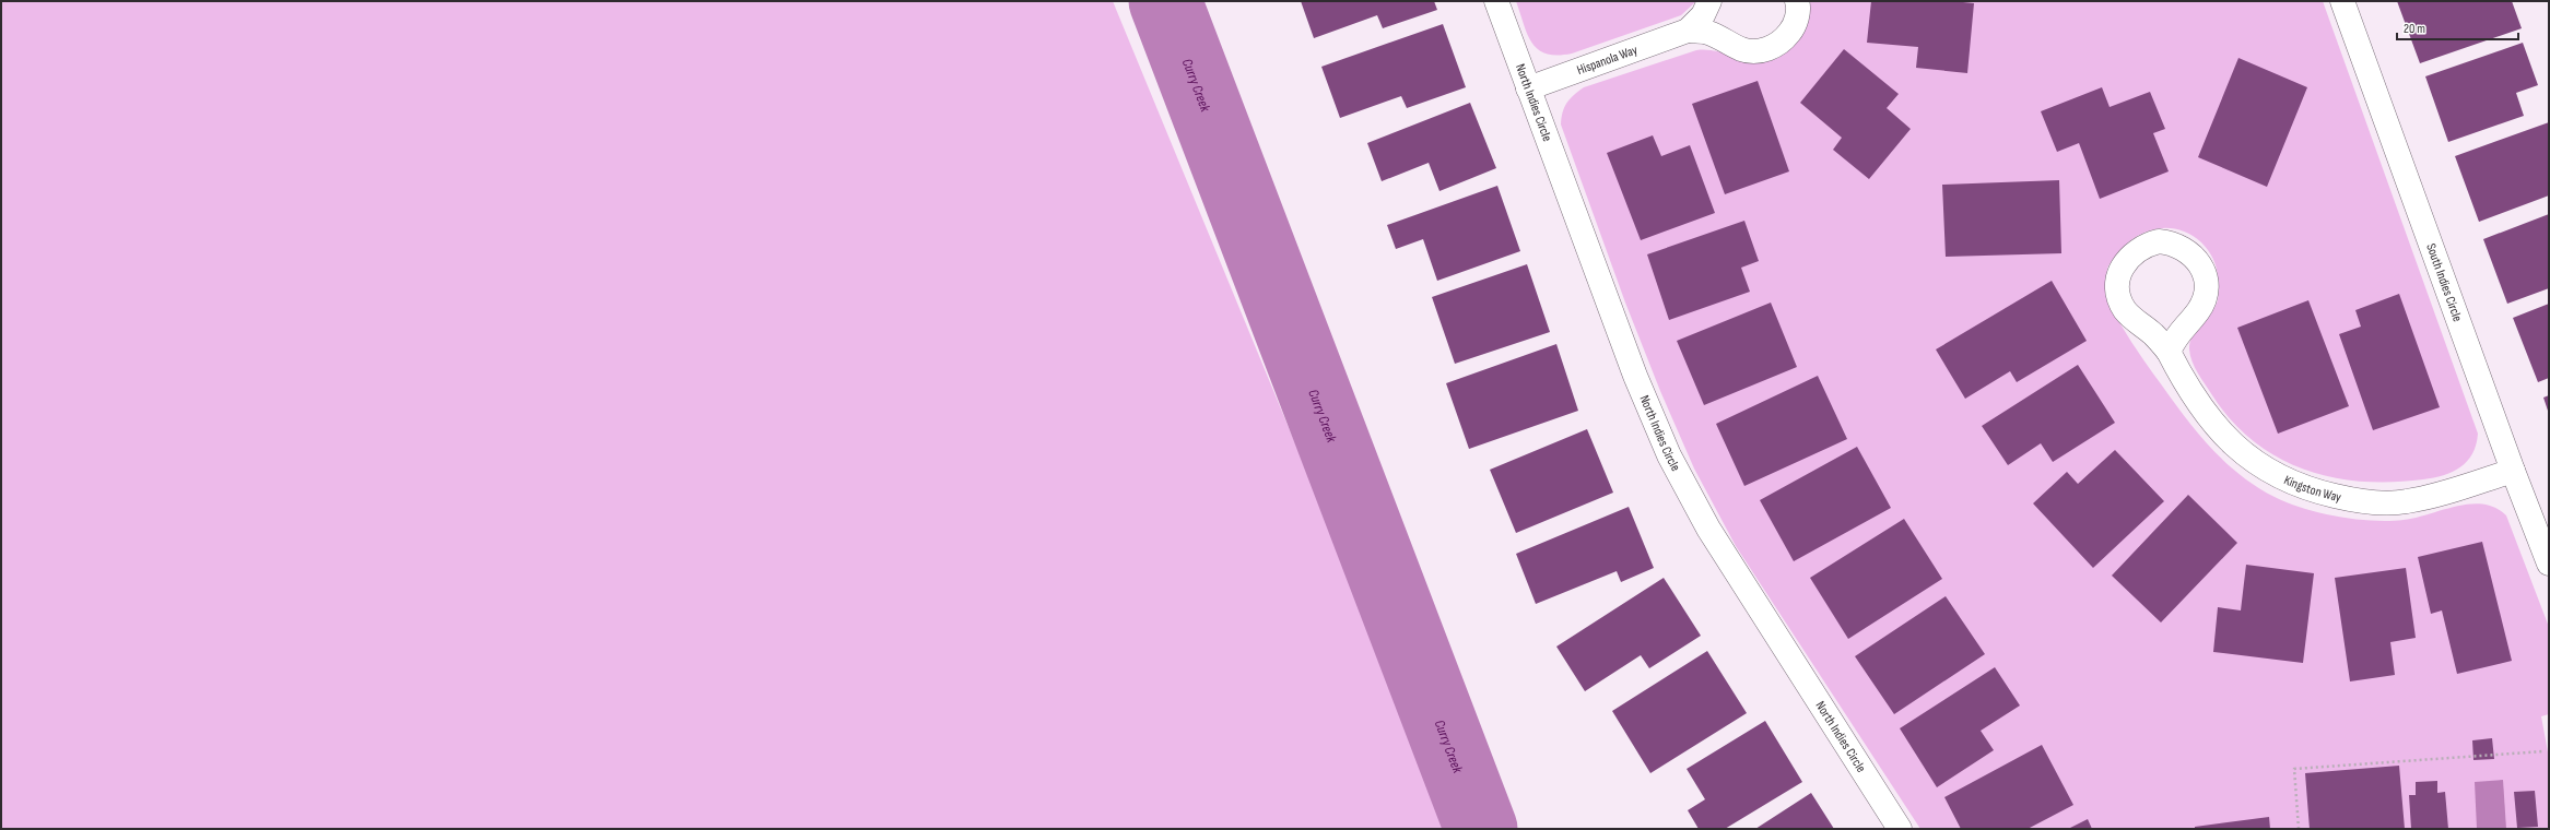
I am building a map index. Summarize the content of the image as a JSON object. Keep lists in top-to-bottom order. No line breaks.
{"streets":{"street":["Hispanola Way","North Indies Circle","South Indies Circle","Kingston Way"]},"crossings":[["Hispanola Way","North Indies Circle"],["South Indies Circle","Kingston Way"]],"water":["Curry Creek"],"scale_bar":"20 m"}
